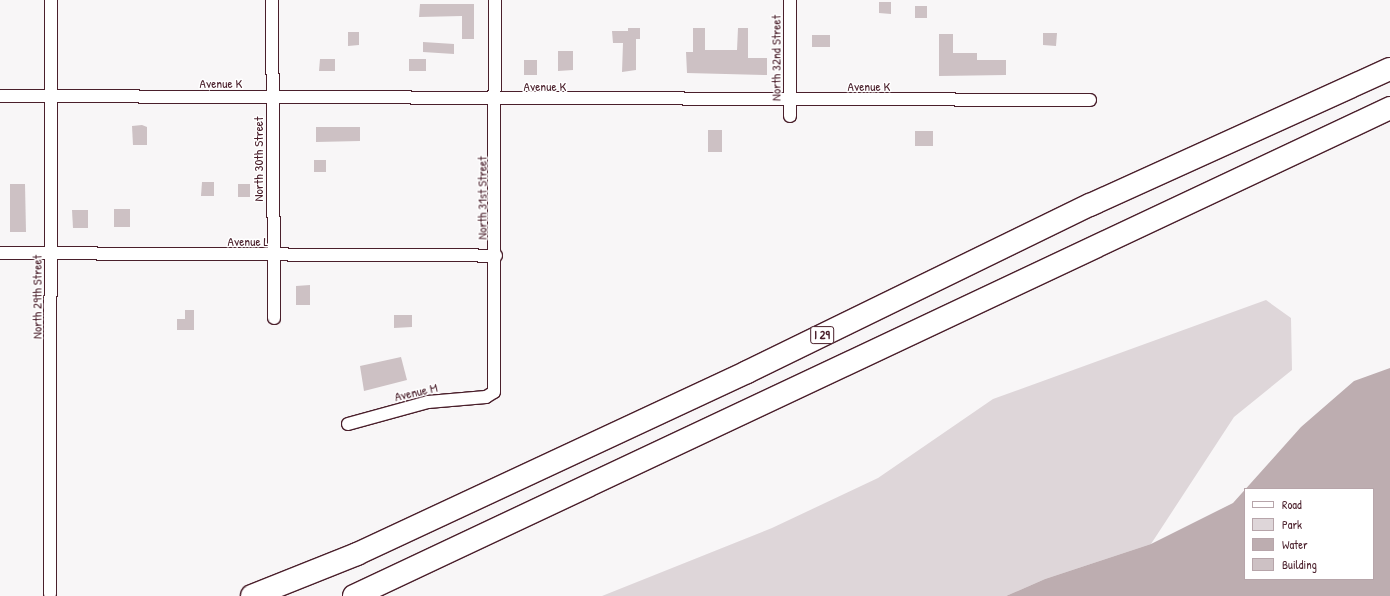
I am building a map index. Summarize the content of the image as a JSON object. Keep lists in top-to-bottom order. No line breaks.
{"streets":{"highway":["I 29"],"street":["North 32nd Street","Avenue K","North 30th Street","North 31st Street","Avenue L","North 29th Street","Avenue M"]},"crossings":[["North 32nd Street","Avenue K"],["Avenue K","North 30th Street"],["Avenue K","North 31st Street"],["Avenue K","North 29th Street"],["North 30th Street","Avenue L"],["North 31st Street","Avenue L"],["North 31st Street","Avenue M"],["Avenue L","North 29th Street"]],"legend":["Road","Park","Water","Building"]}
